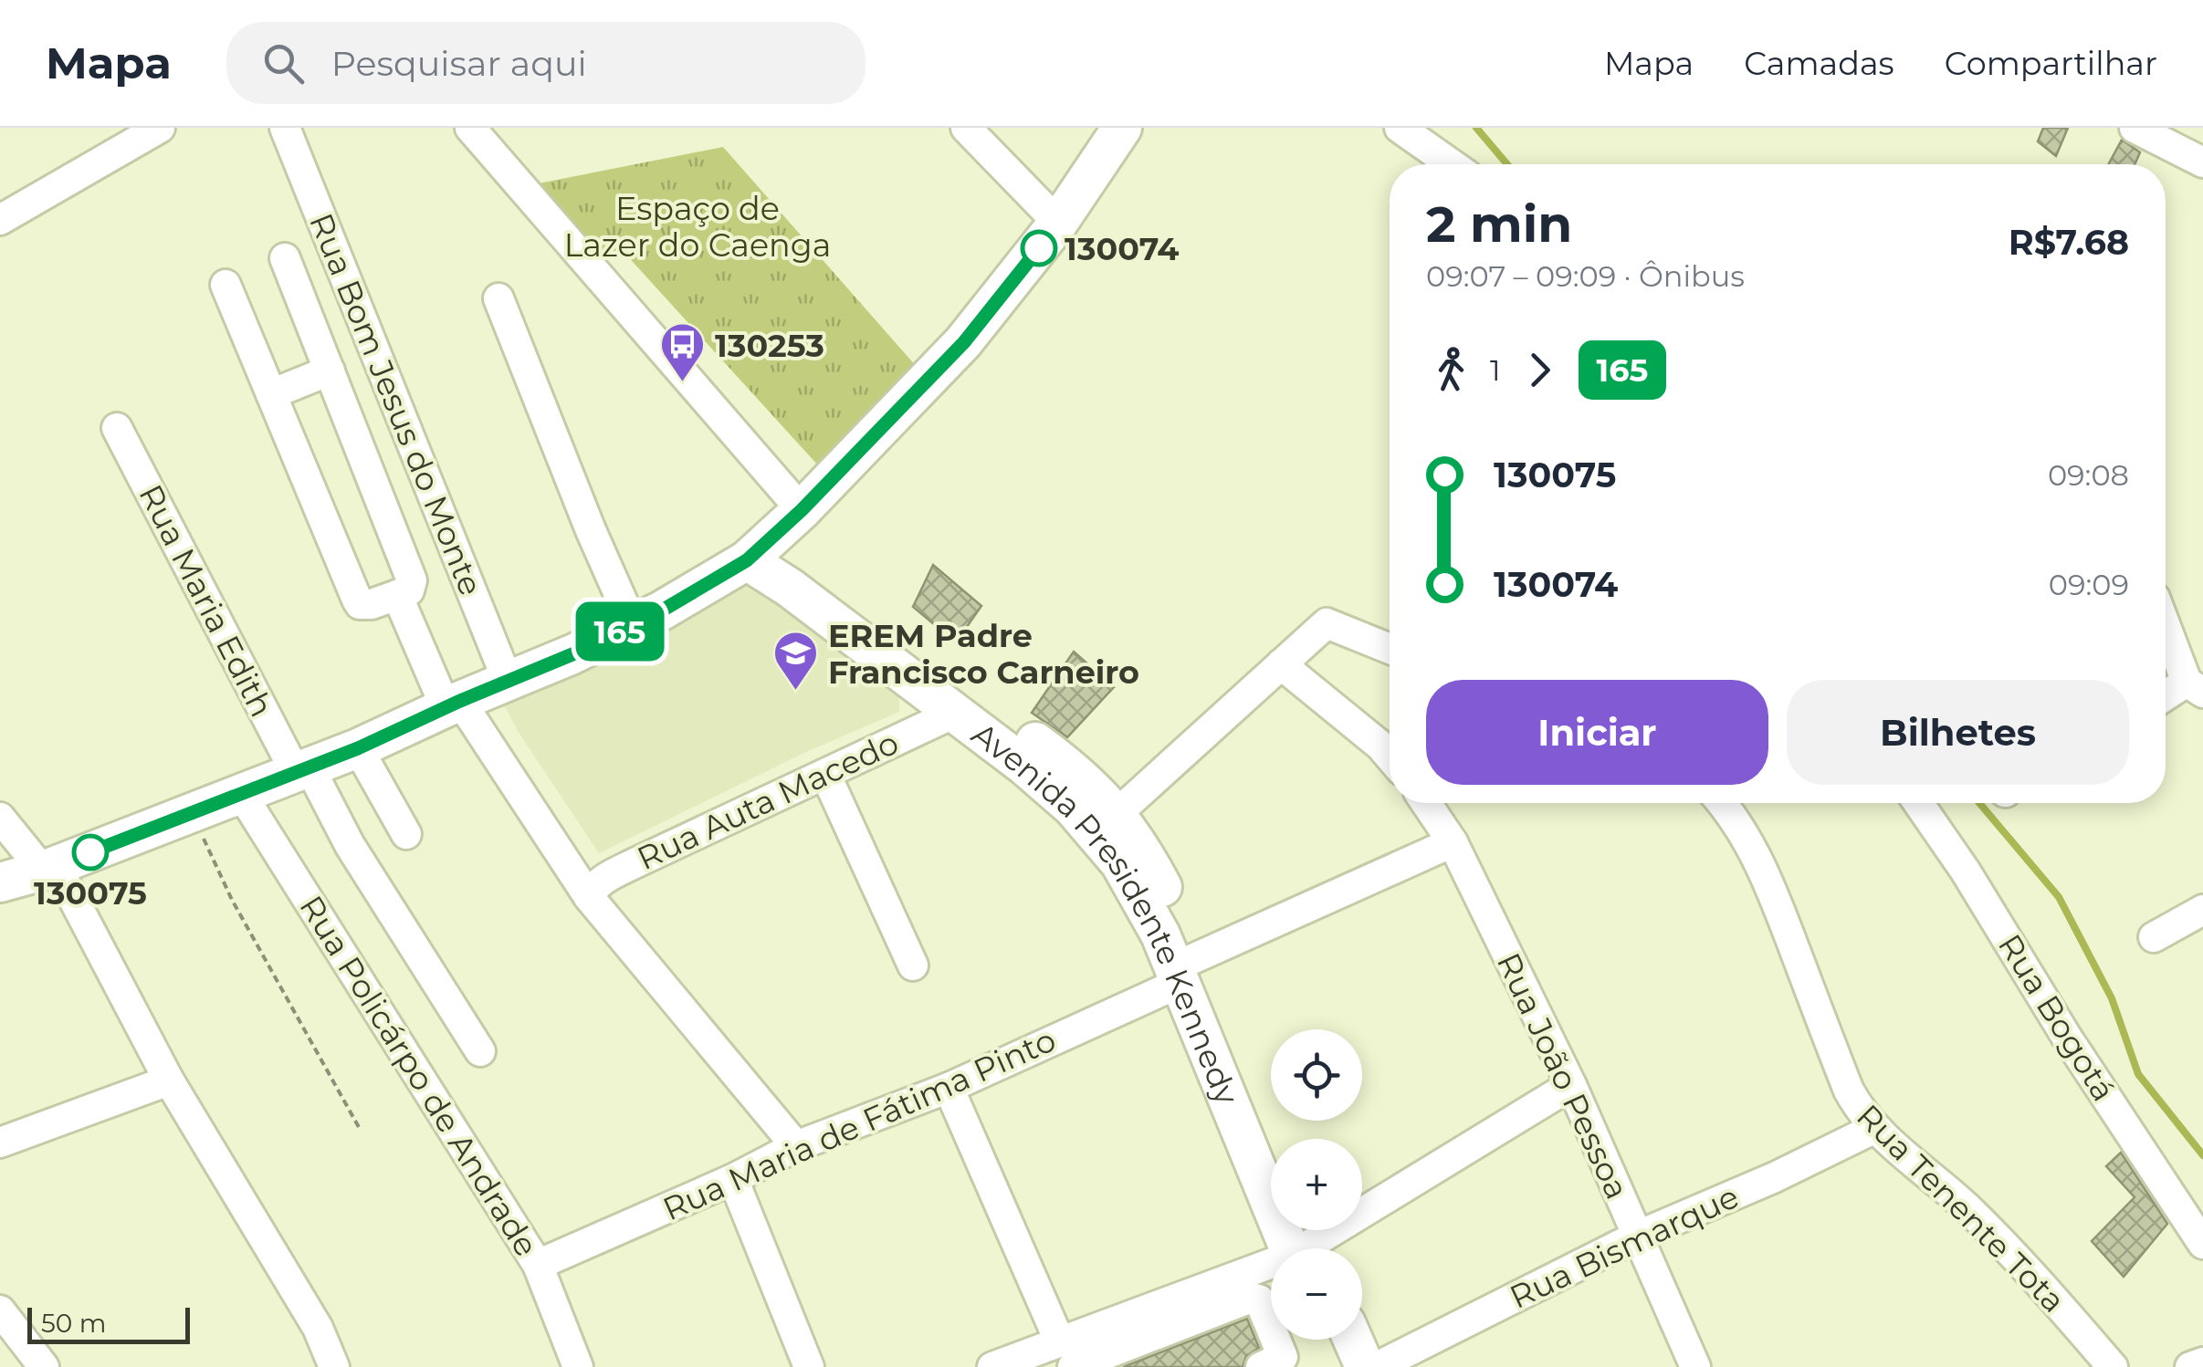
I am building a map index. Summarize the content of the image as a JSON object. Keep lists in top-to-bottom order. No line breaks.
{"streets":{"main road":["Avenida Presidente Kennedy"],"street":["Rua Bom Jesus do Monte","Rua Maria Edith","Rua Auta Macedo","Rua Bogotá","Rua Policárpo de Andrade","Rua João Pessoa","Rua Maria de Fátima Pinto","Rua Tenente Tota","Rua Bismarque"]},"crossings":[["Rua Auta Macedo","Avenida Presidente Kennedy"],["Avenida Presidente Kennedy","Rua Maria de Fátima Pinto"],["Rua Policárpo de Andrade","Rua Maria de Fátima Pinto"],["Rua João Pessoa","Rua Maria de Fátima Pinto"],["Rua João Pessoa","Rua Bismarque"],["Rua Tenente Tota","Rua Bismarque"]],"parks":["Espaço de Lazer do Caenga"],"places":{"other":["130074","130075"],"bus stop":["130253"],"school or university":["EREM Padre Francisco Carneiro"]},"lines":["bus line 165"],"scale_bar":"50 m","page":{"header":"Mapa","search":"Pesquisar aqui","nav":["Mapa","Camadas","Compartilhar"],"on_map":"165","heading":["2 min","09:07 – 09:09 · Ônibus","R$7.68"],"legs":["1","165"],"list":[{"name":"130075","value":"09:08"},{"name":"130074","value":"09:09"}],"buttons":["Iniciar","Bilhetes"],"map_buttons":["+","−"],"scale":"50 m"}}
